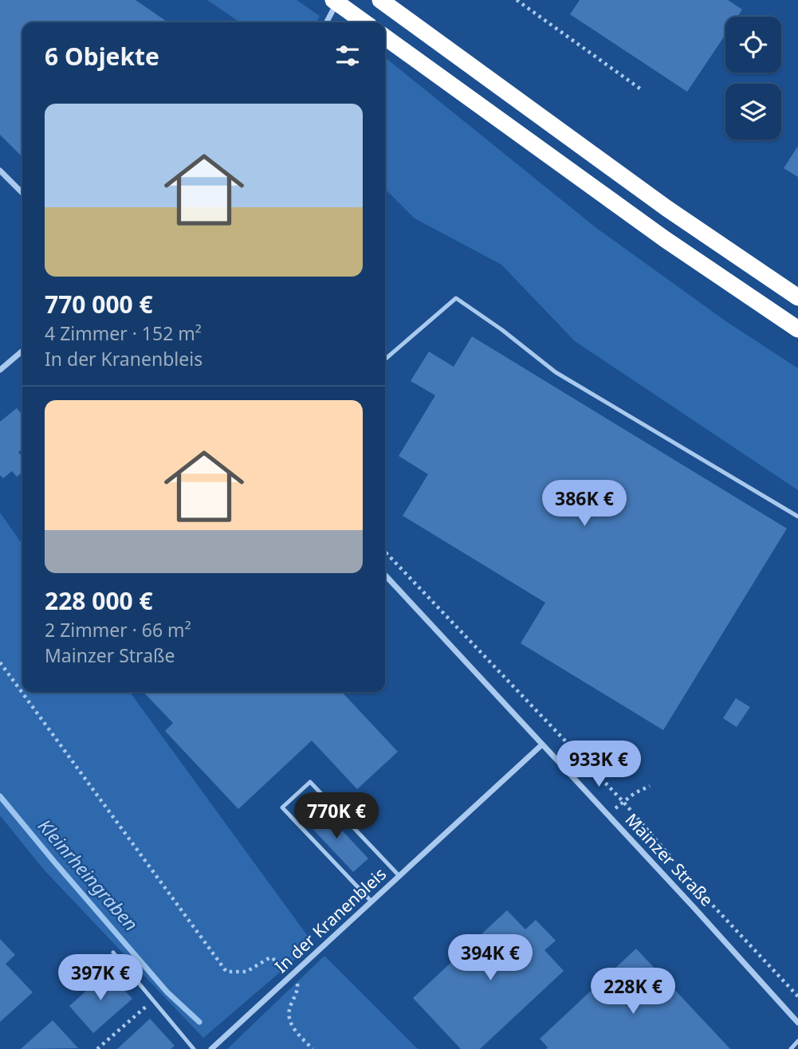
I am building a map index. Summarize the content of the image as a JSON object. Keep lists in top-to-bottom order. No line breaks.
{"streets":{"street":["Mainzer Straße","In der Kranenbleis"]},"crossings":[["Mainzer Straße","In der Kranenbleis"]],"water":["Kleinrheingraben"],"page":{"heading":"6 Objekte","list":[{"name":"770 000 €","note":"4 Zimmer · 152 m² · In der Kranenbleis"},{"name":"228 000 €","note":"2 Zimmer · 66 m² · Mainzer Straße"}],"price":["386K €","933K €","770K €","394K €","397K €","228K €"]}}
